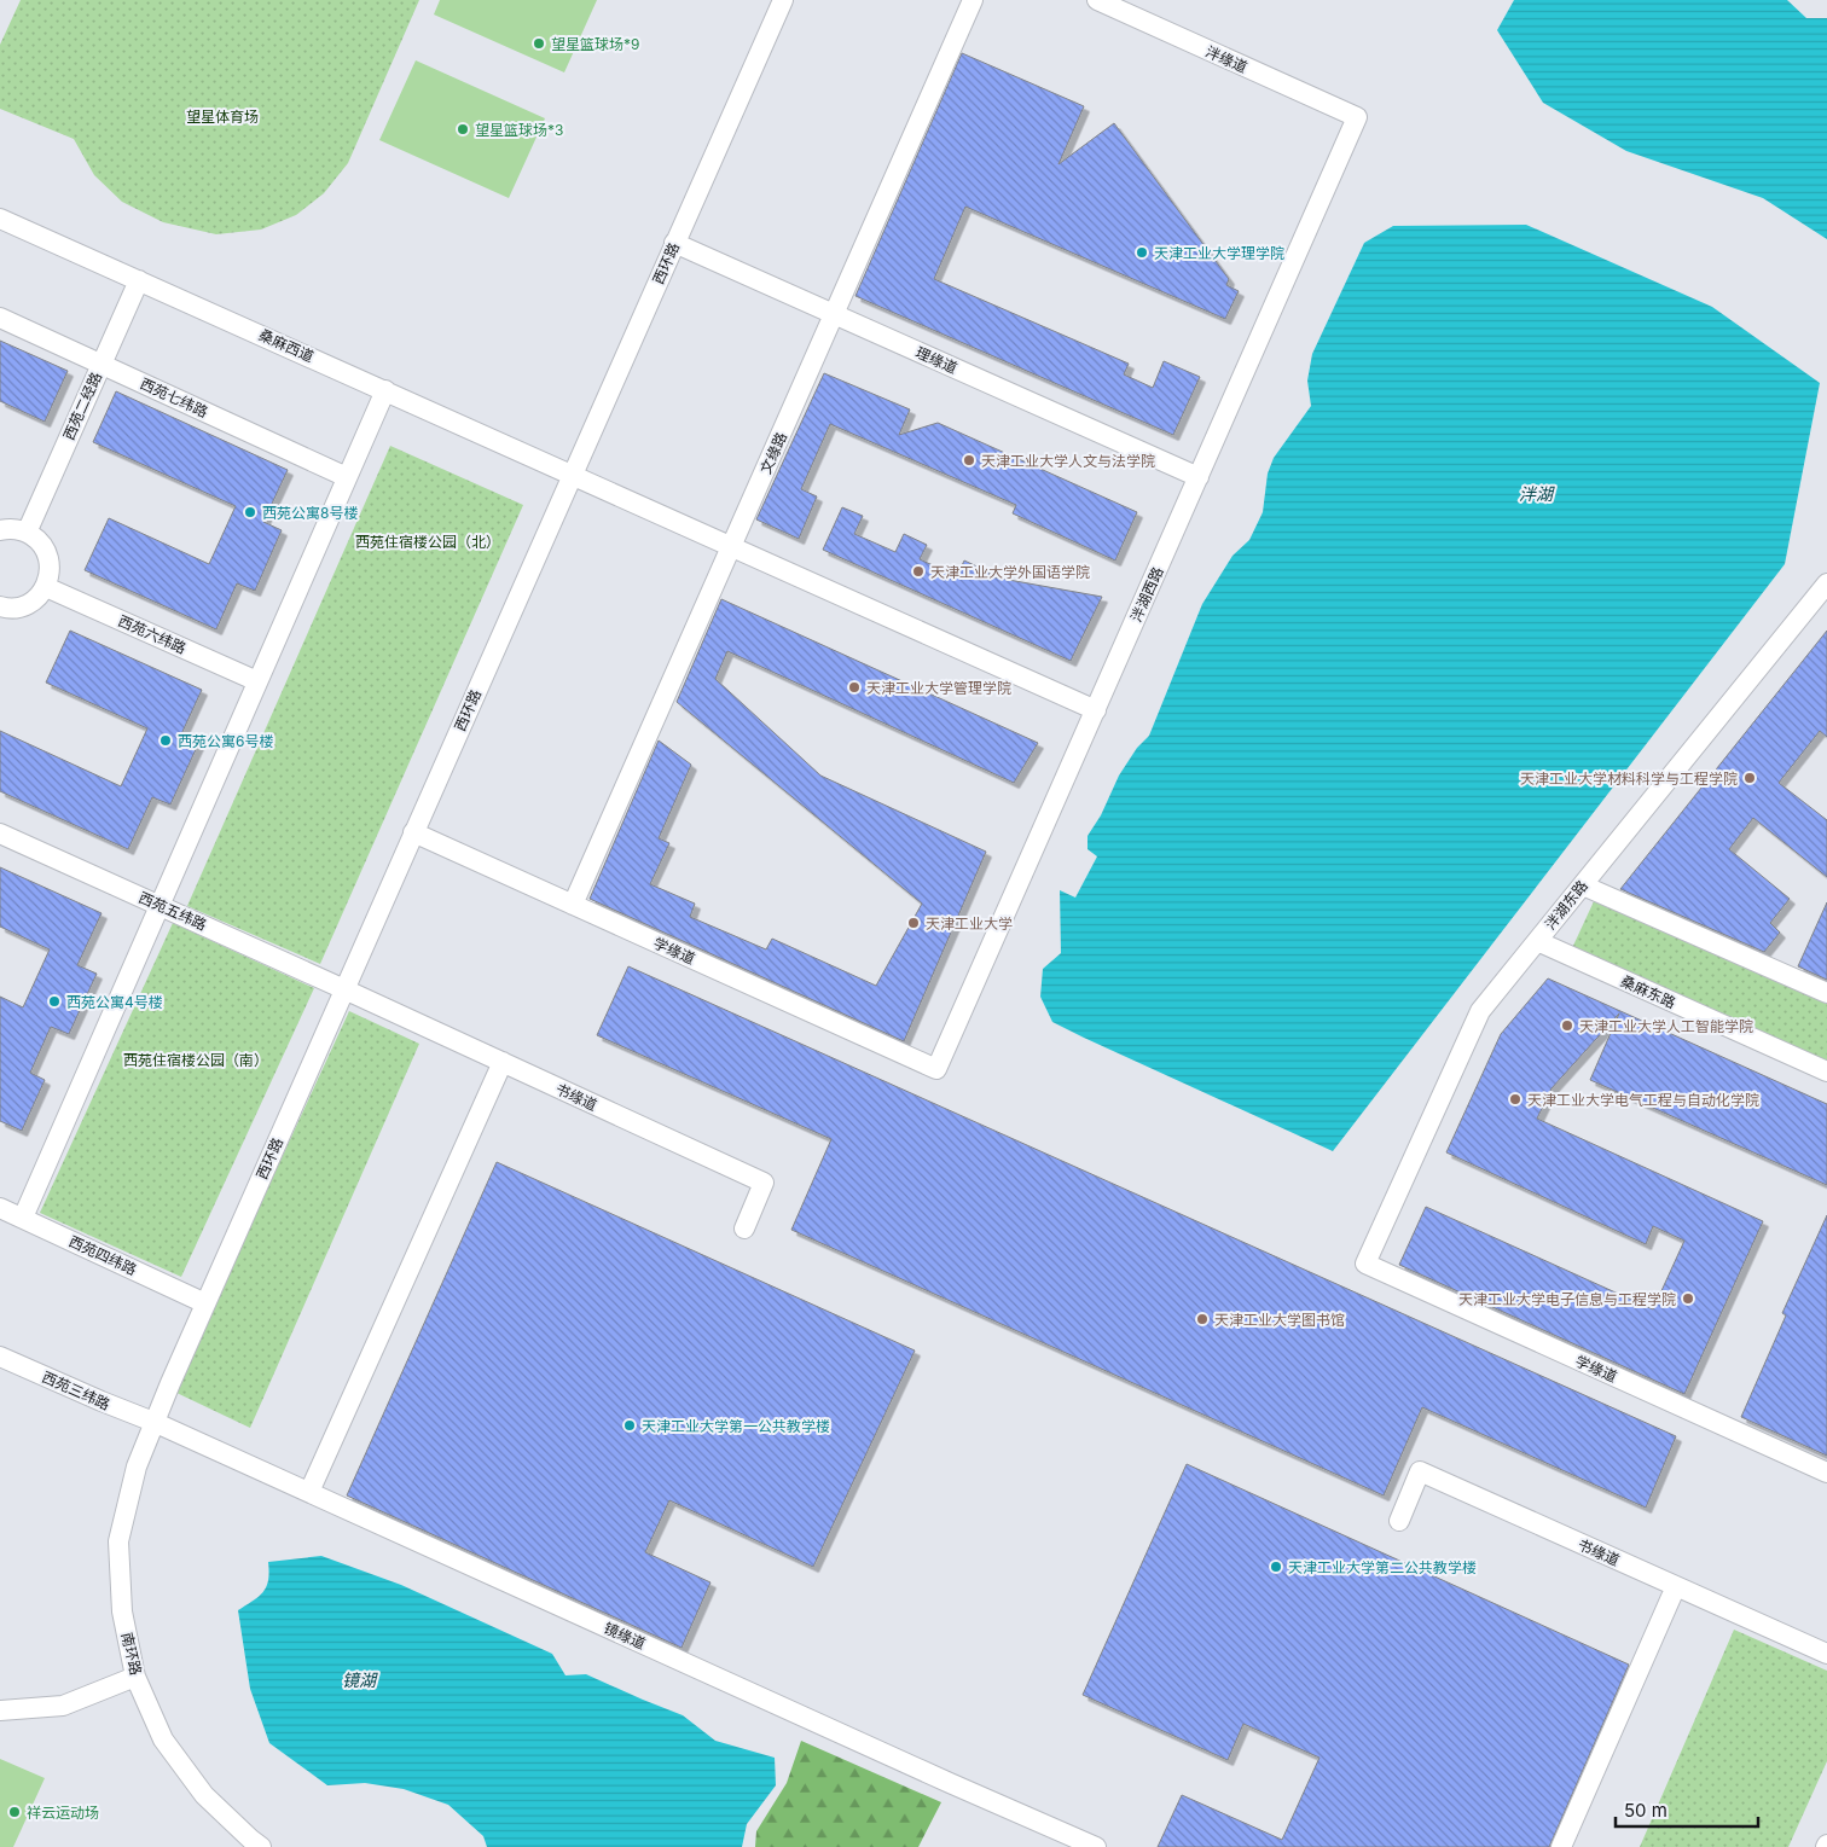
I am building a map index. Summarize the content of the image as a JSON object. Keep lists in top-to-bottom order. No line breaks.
{"streets":{"street":["泮缘道","西环路","桑麻西道","理缘道","西苑七纬路","西苑二经路","文缘路","泮湖西路","西苑六纬路","泮湖东路","西苑五纬路","学缘道","桑麻东路","书缘道","西苑四纬路","西苑三纬路","镜缘道","南环路"]},"crossings":[["泮缘道","泮湖西路"],["西环路","桑麻西道"],["西环路","理缘道"],["西环路","西苑五纬路"],["西环路","学缘道"],["西环路","书缘道"],["西环路","西苑四纬路"],["西环路","西苑三纬路"],["西环路","镜缘道"],["西环路","南环路"],["桑麻西道","西苑二经路"],["桑麻西道","文缘路"],["桑麻西道","泮湖西路"],["理缘道","文缘路"],["理缘道","泮湖西路"],["西苑七纬路","西苑二经路"],["文缘路","学缘道"],["泮湖西路","学缘道"],["泮湖东路","学缘道"],["泮湖东路","桑麻东路"],["西苑五纬路","书缘道"],["西苑三纬路","镜缘道"],["西苑三纬路","南环路"],["镜缘道","南环路"]],"water":["泮湖","镜湖"],"parks":["望星体育场","西苑住宿楼公园（北）","西苑住宿楼公园（南）"],"places":["望星篮球场*9","望星篮球场*3","天津工业大学理学院","天津工业大学人文与法学院","西苑公寓8号楼","天津工业大学外国语学院","天津工业大学管理学院","西苑公寓6号楼","天津工业大学材料科学与工程学院","天津工业大学","西苑公寓4号楼","天津工业大学人工智能学院","天津工业大学电气工程与自动化学院","天津工业大学电子信息与工程学院","天津工业大学图书馆","天津工业大学第一公共教学楼","天津工业大学第二公共教学楼","祥云运动场"],"scale_bar":"50 m"}
